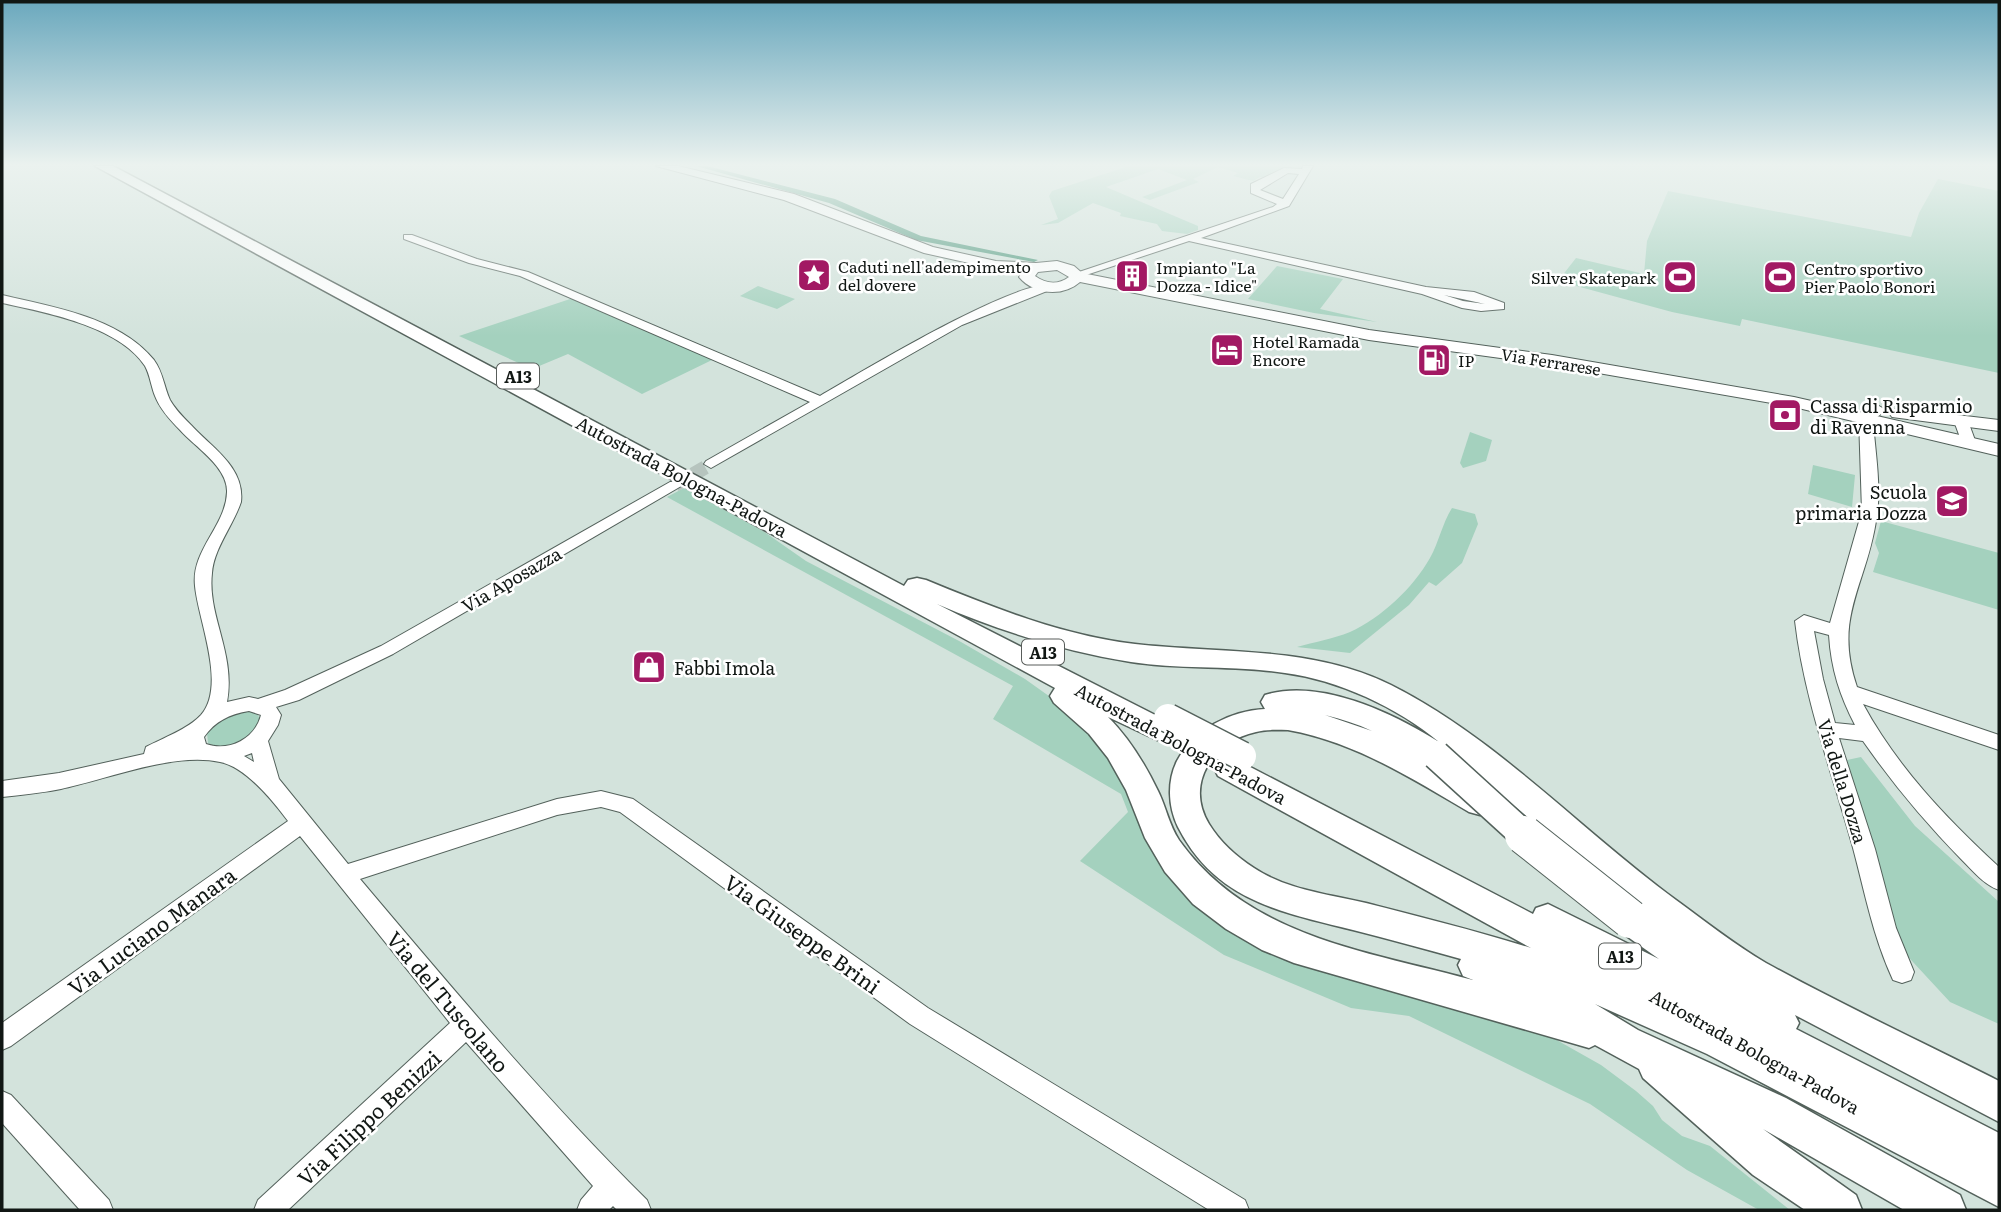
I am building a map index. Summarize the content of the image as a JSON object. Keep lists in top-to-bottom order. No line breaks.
{"streets":{"highway":["A13","Autostrada Bologna-Padova"],"main road":["Via Ferrarese"],"street":["Via Aposazza","Via della Dozza","Via Luciano Manara","Via Giuseppe Brini","Via del Tuscolano","Via Filippo Benizzi"]},"crossings":[["Via Luciano Manara","Via del Tuscolano"],["Via Giuseppe Brini","Via del Tuscolano"],["Via del Tuscolano","Via Filippo Benizzi"]],"places":{"place":["Caduti nell'adempimento del dovere"],"building":["Impianto \"La Dozza - Idice\""],"sports":["Silver Skatepark","Centro sportivo Pier Paolo Bonori"],"hotel":["Hotel Ramada Encore"],"fuel station":["IP"],"bank":["Cassa di Risparmio di Ravenna"],"school or university":["Scuola primaria Dozza"],"shop":["Fabbi Imola"]}}
